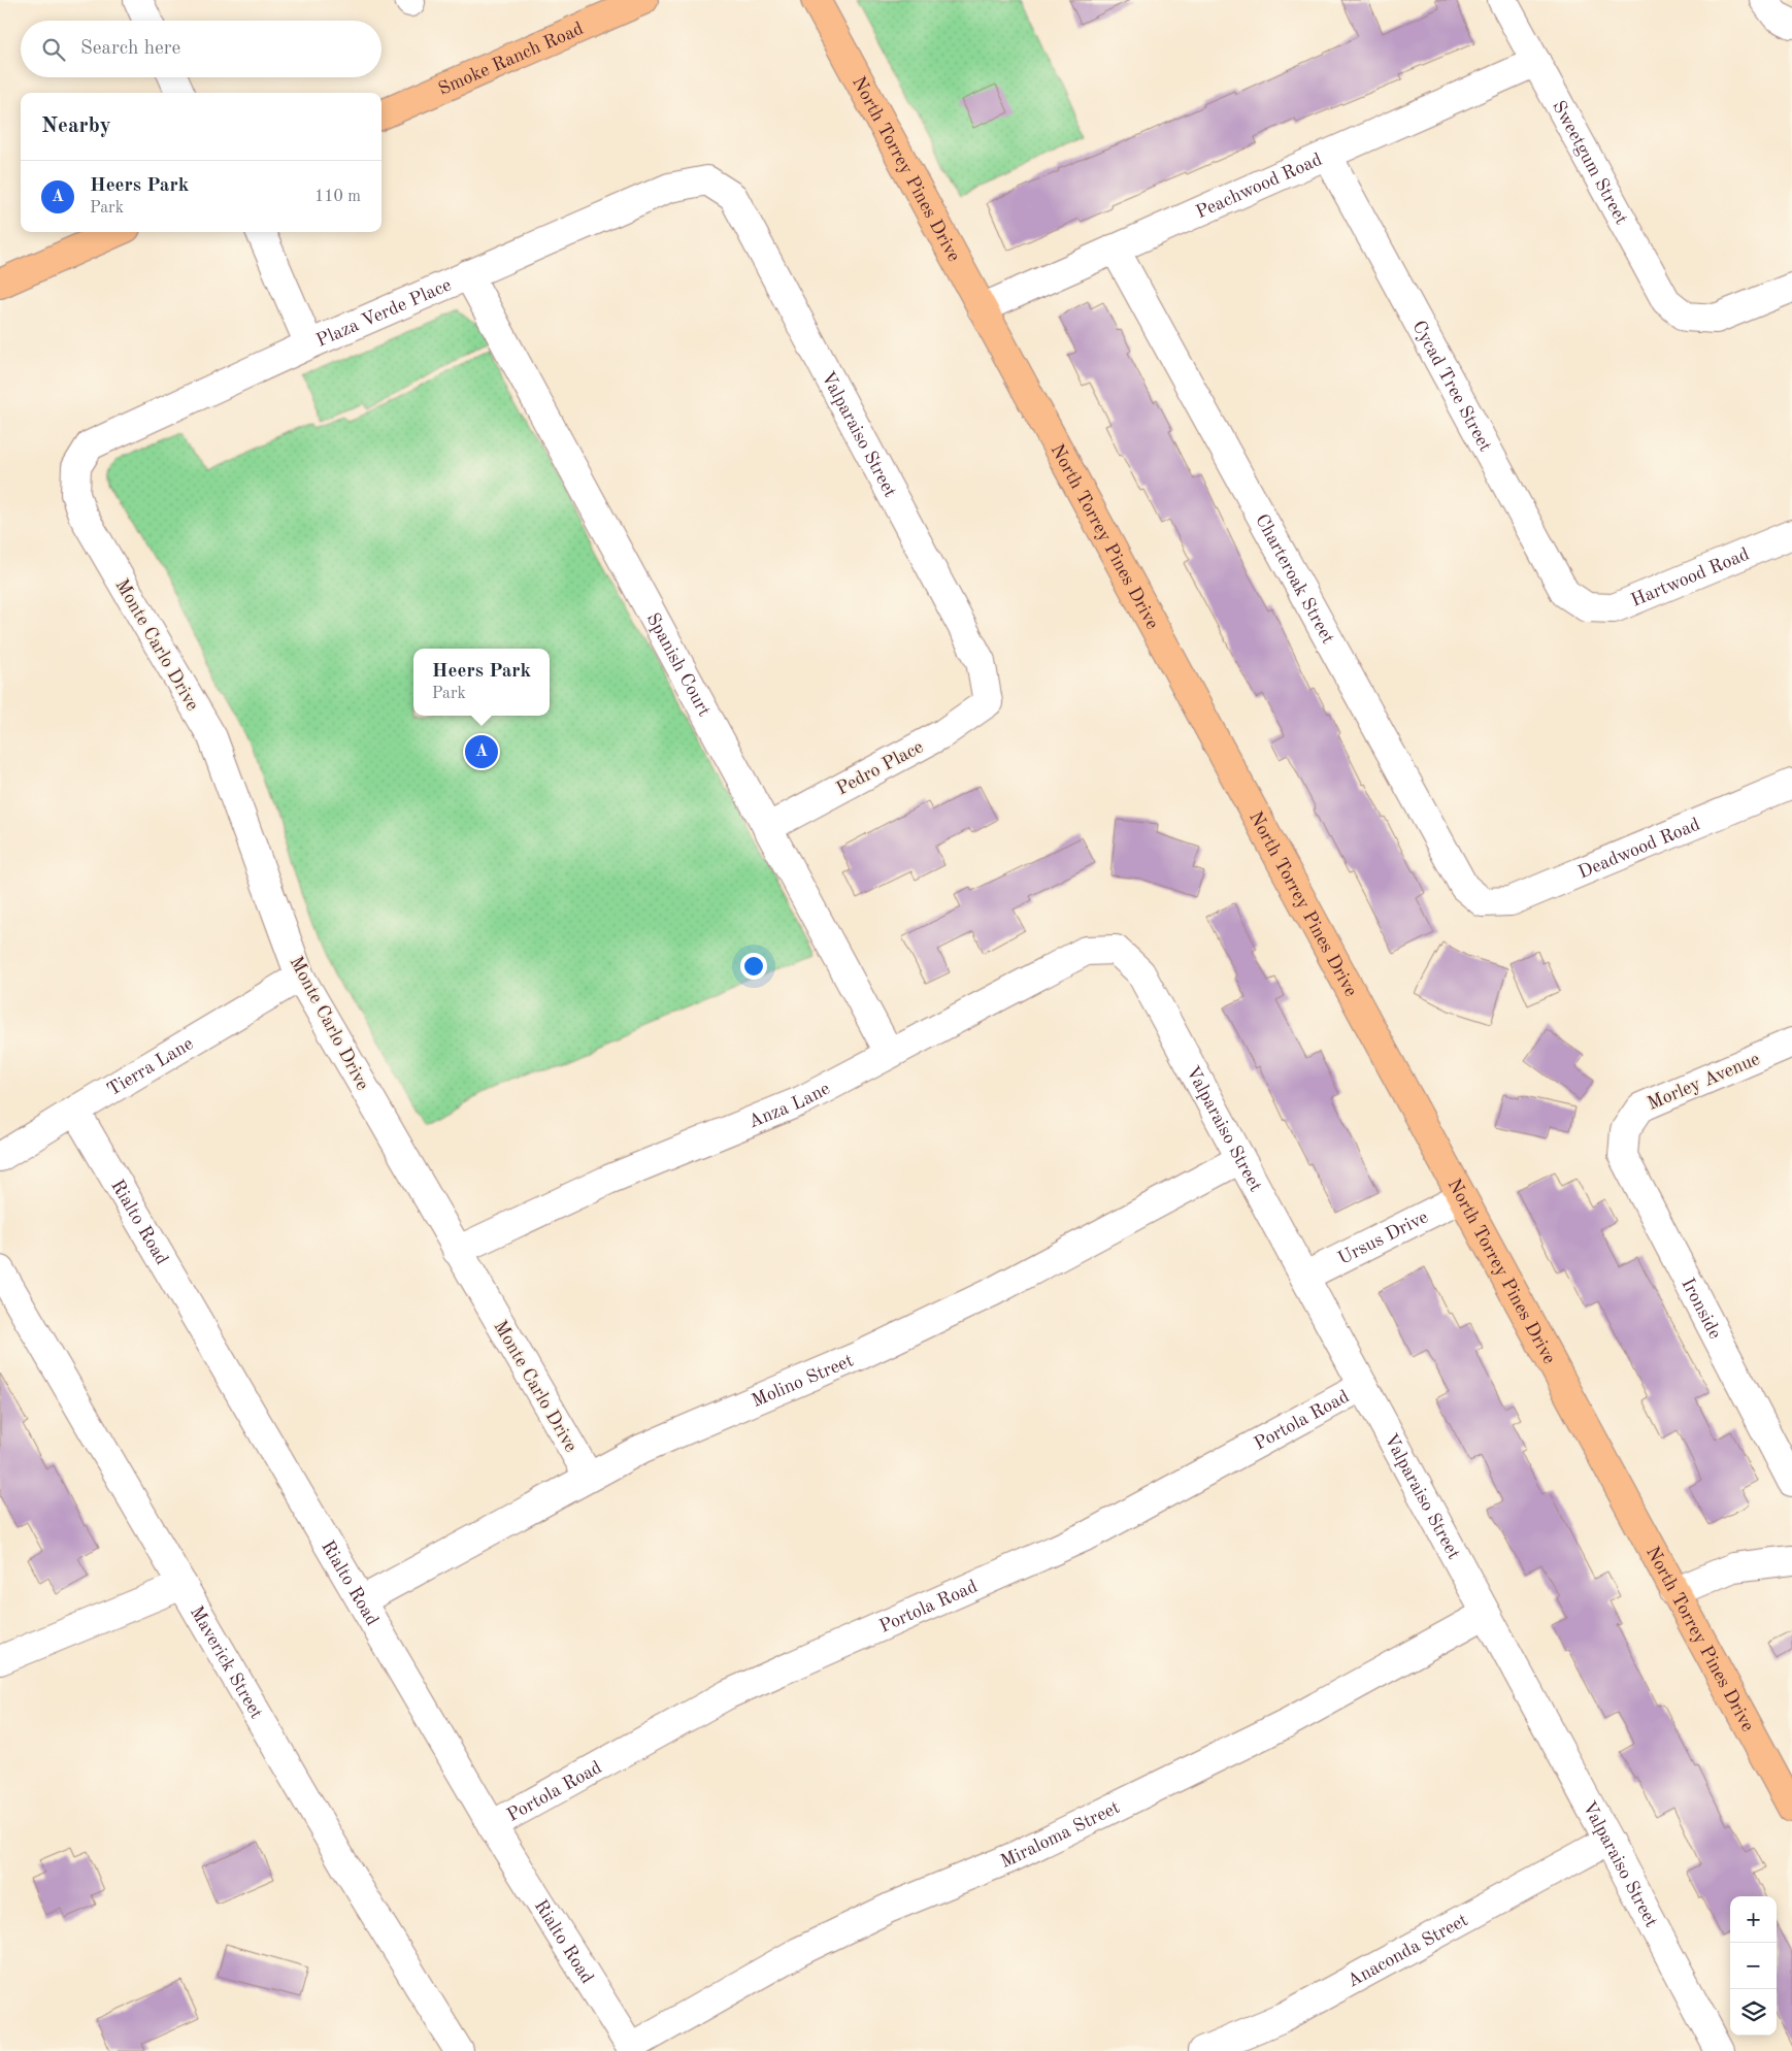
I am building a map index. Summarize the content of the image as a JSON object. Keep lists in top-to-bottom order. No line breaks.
{"streets":{"main road":["Smoke Ranch Road","North Torrey Pines Drive"],"street":["Sweetgum Street","Peachwood Road","Plaza Verde Place","Cycad Tree Street","Valparaiso Street","Hartwood Road","Charteroak Street","Monte Carlo Drive","Spanish Court","Pedro Place","Deadwood Road","Tierra Lane","Morley Avenue","Anza Lane","Rialto Road","Ursus Drive","Ironside","Molino Street","Portola Road","Maverick Street","Miraloma Street","Anaconda Street"]},"crossings":[["Sweetgum Street","Peachwood Road"],["North Torrey Pines Drive","Peachwood Road"],["North Torrey Pines Drive","Ursus Drive"],["Peachwood Road","Cycad Tree Street"],["Peachwood Road","Charteroak Street"],["Plaza Verde Place","Valparaiso Street"],["Plaza Verde Place","Monte Carlo Drive"],["Plaza Verde Place","Spanish Court"],["Cycad Tree Street","Hartwood Road"],["Valparaiso Street","Pedro Place"],["Valparaiso Street","Anza Lane"],["Valparaiso Street","Ursus Drive"],["Valparaiso Street","Molino Street"],["Valparaiso Street","Portola Road"],["Valparaiso Street","Miraloma Street"],["Valparaiso Street","Anaconda Street"],["Charteroak Street","Deadwood Road"],["Monte Carlo Drive","Tierra Lane"],["Monte Carlo Drive","Anza Lane"],["Monte Carlo Drive","Molino Street"],["Spanish Court","Pedro Place"],["Spanish Court","Anza Lane"],["Tierra Lane","Rialto Road"],["Morley Avenue","Ironside"],["Rialto Road","Molino Street"],["Rialto Road","Portola Road"],["Rialto Road","Miraloma Street"]],"page":{"search":"Search here","heading":"Nearby","list":[{"mark":"A","name":"Heers Park","note":"Park","value":"110 m"}],"popup":["Heers Park","Park"],"pins":"A","map_buttons":["+","−"]}}
